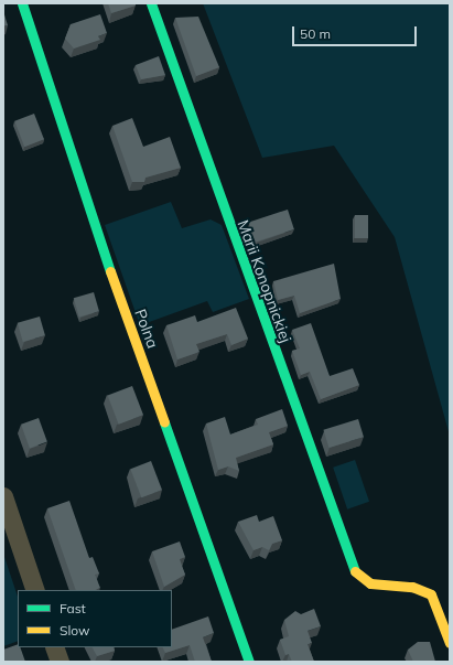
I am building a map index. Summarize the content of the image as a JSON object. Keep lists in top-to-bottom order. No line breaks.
{"streets":{"street":["Marii Konopnickiej","Polna"]},"legend":["Fast","Slow"],"scale_bar":"50 m"}
